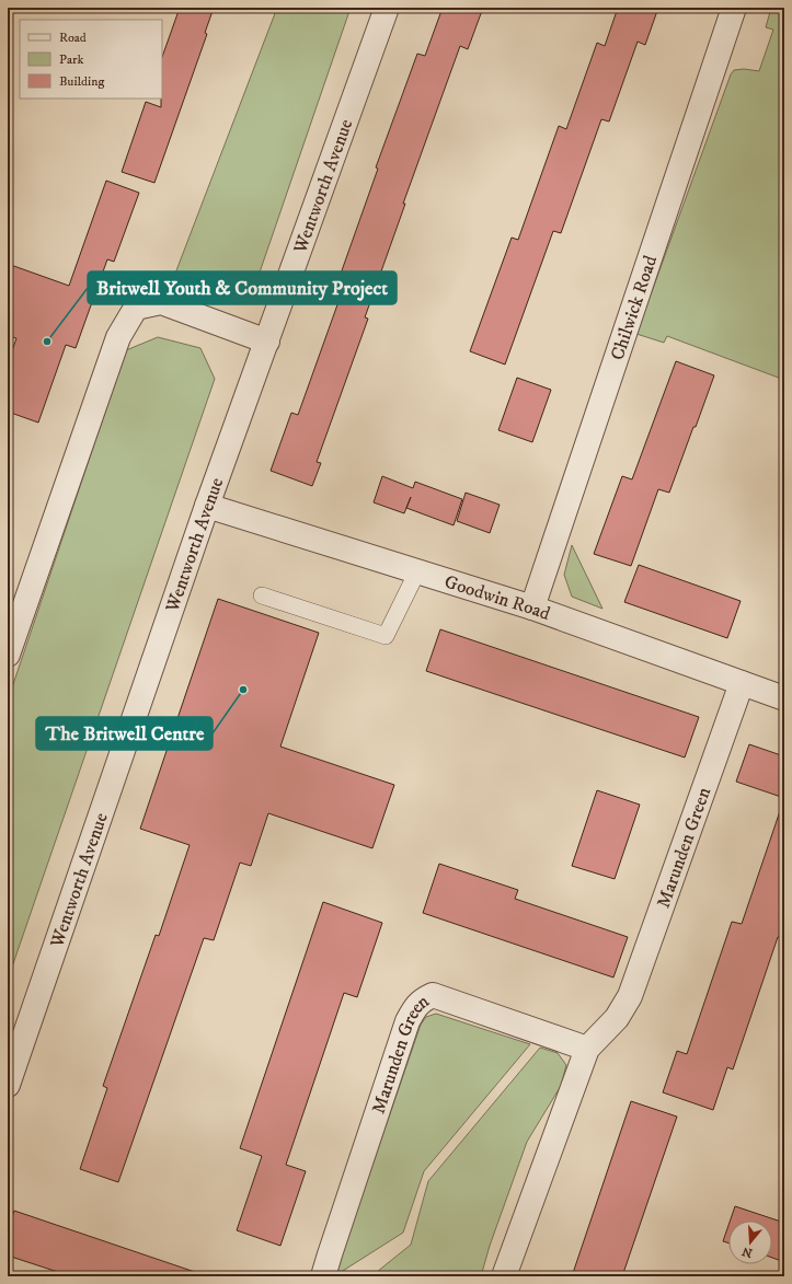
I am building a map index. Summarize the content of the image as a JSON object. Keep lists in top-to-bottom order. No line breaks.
{"streets":{"street":["Wentworth Avenue","Chilwick Road","Goodwin Road","Marunden Green"]},"crossings":[["Wentworth Avenue","Goodwin Road"],["Chilwick Road","Goodwin Road"],["Goodwin Road","Marunden Green"]],"places":["Britwell Youth & Community Project","The Britwell Centre"],"legend":["Road","Park","Building"],"north":"bottom"}
